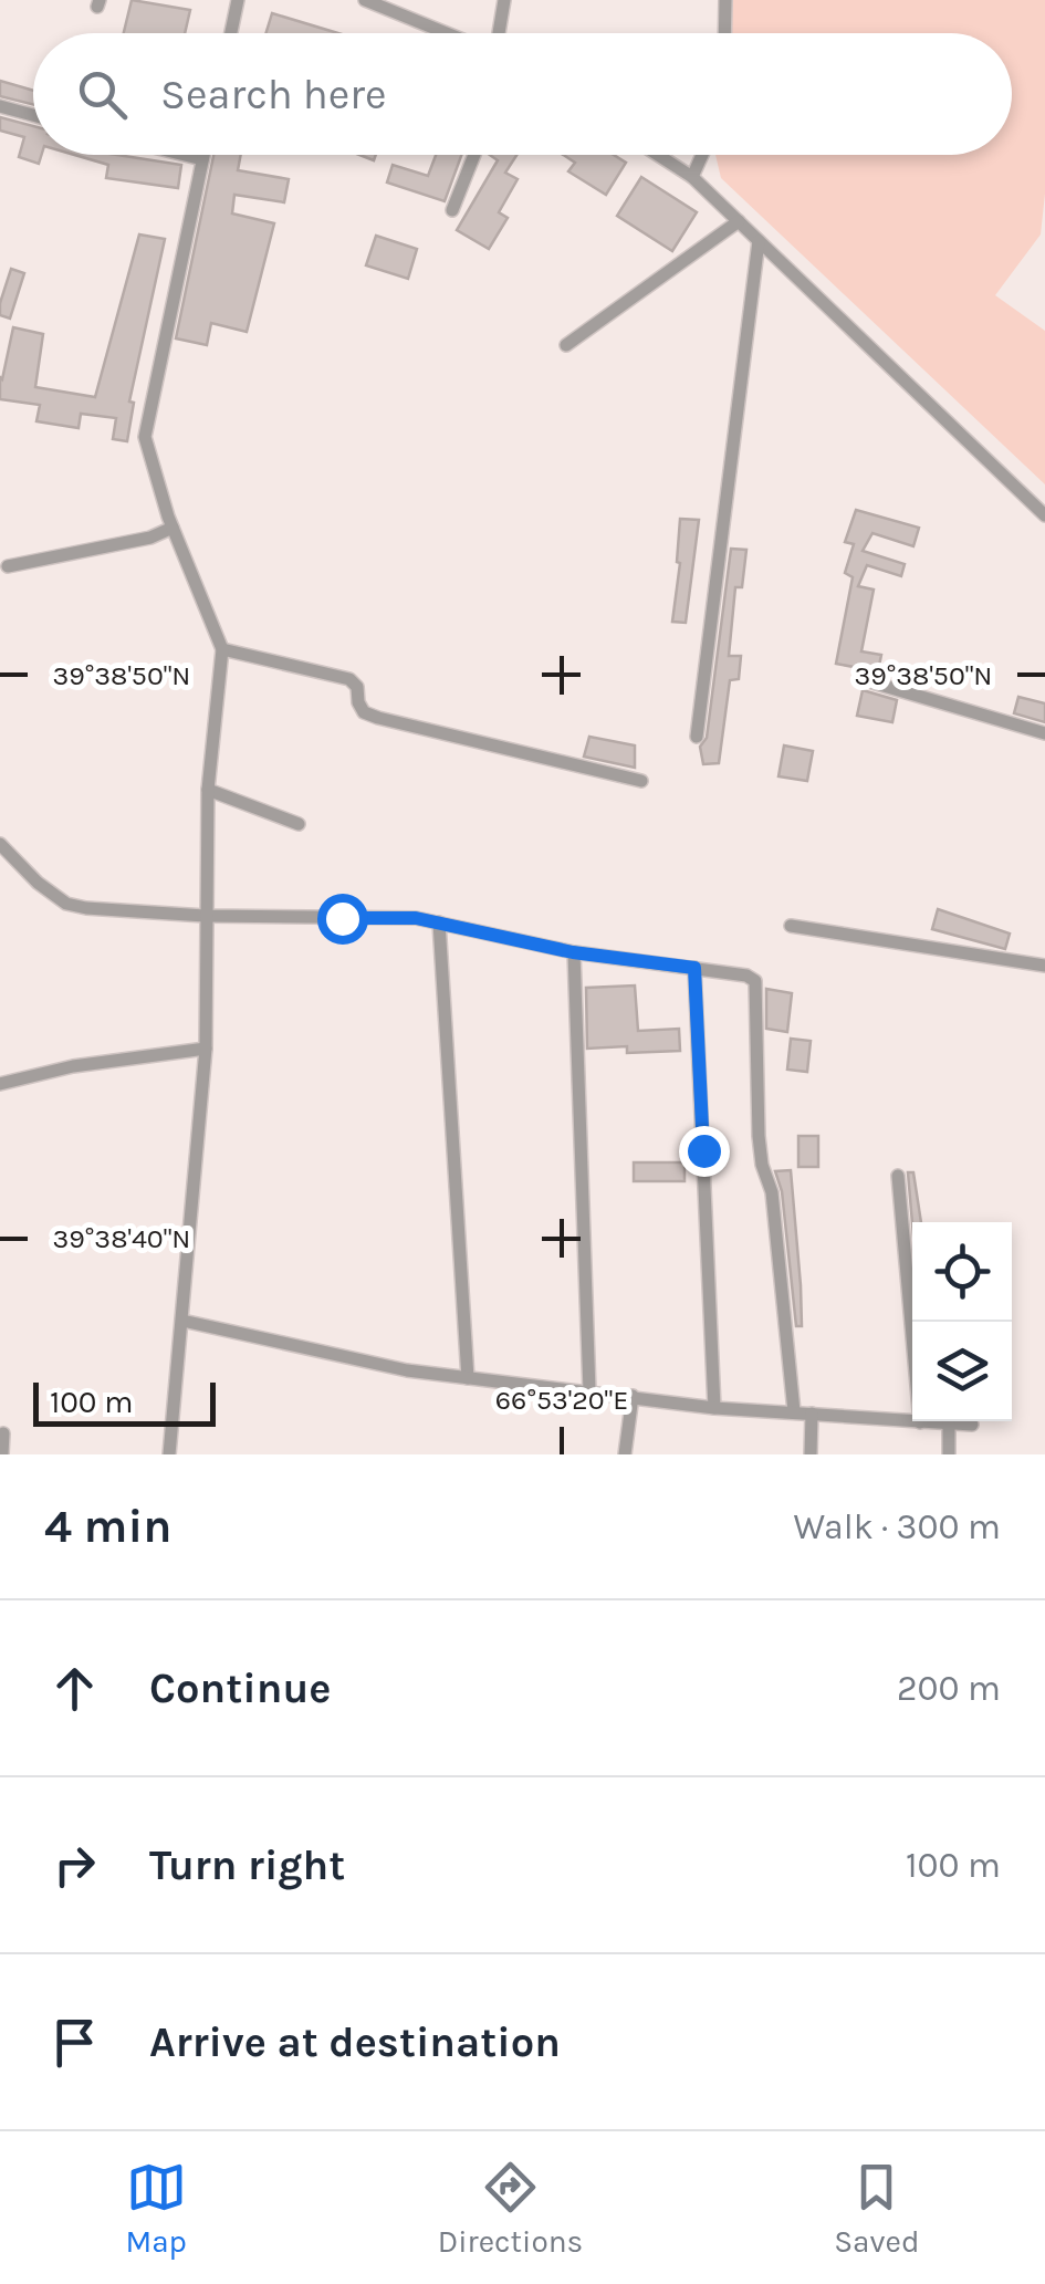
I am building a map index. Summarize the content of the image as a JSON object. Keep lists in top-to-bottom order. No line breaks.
{"scale_bar":"100 m","page":{"search":"Search here","scale":"100 m","heading":["4 min","Walk · 300 m"],"list":[["Continue","200 m"],["Turn right","100 m"],"Arrive at destination"],"nav":["Map","Directions","Saved"]},"coordinates":["39°38'50\"N","39°38'40\"N","66°53'20\"E"]}
